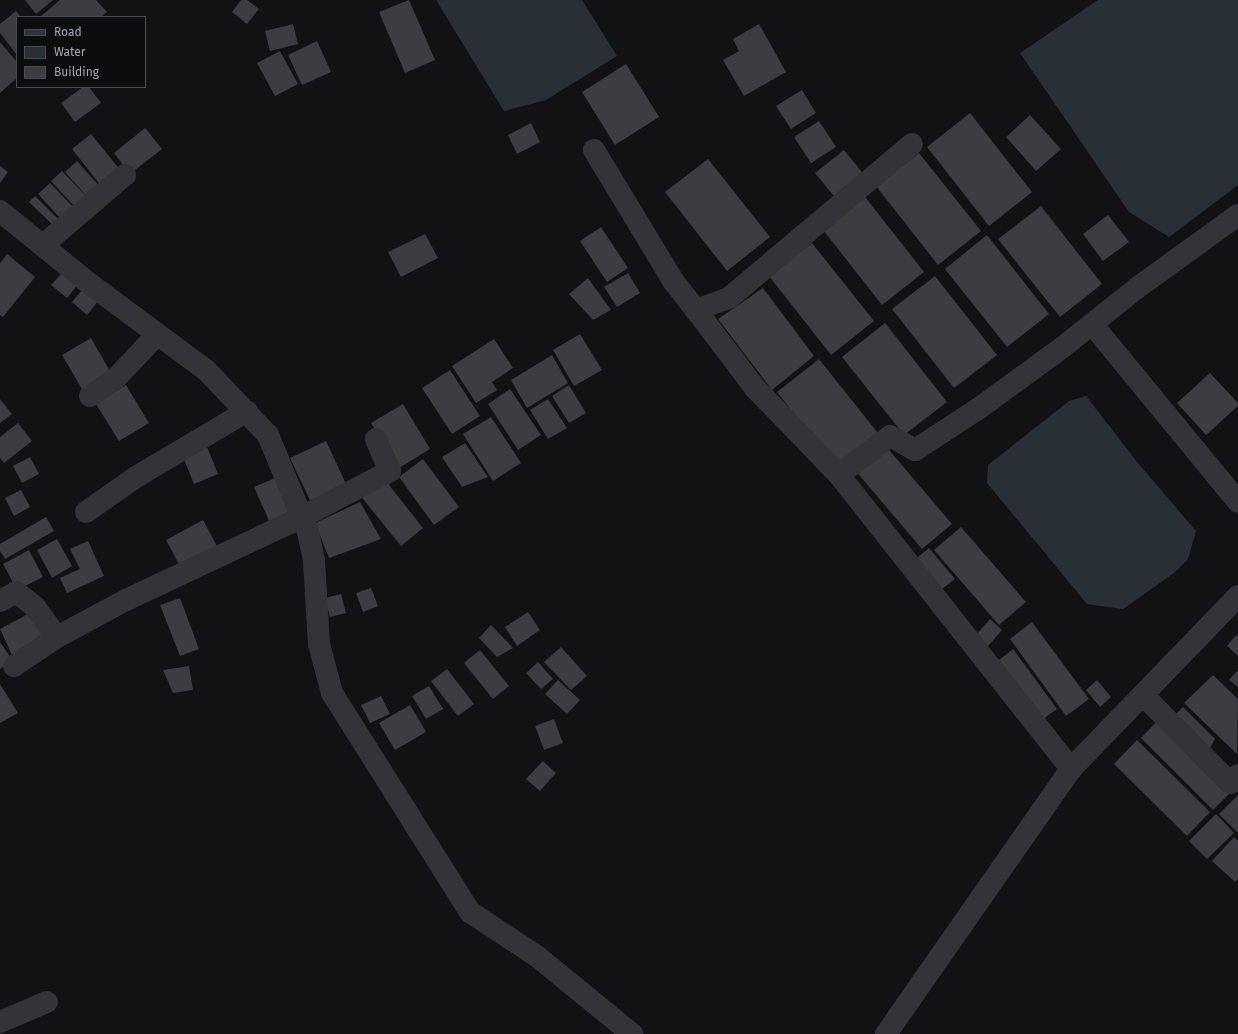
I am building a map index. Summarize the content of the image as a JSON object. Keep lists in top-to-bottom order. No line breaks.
{"legend":["Road","Water","Building"]}
